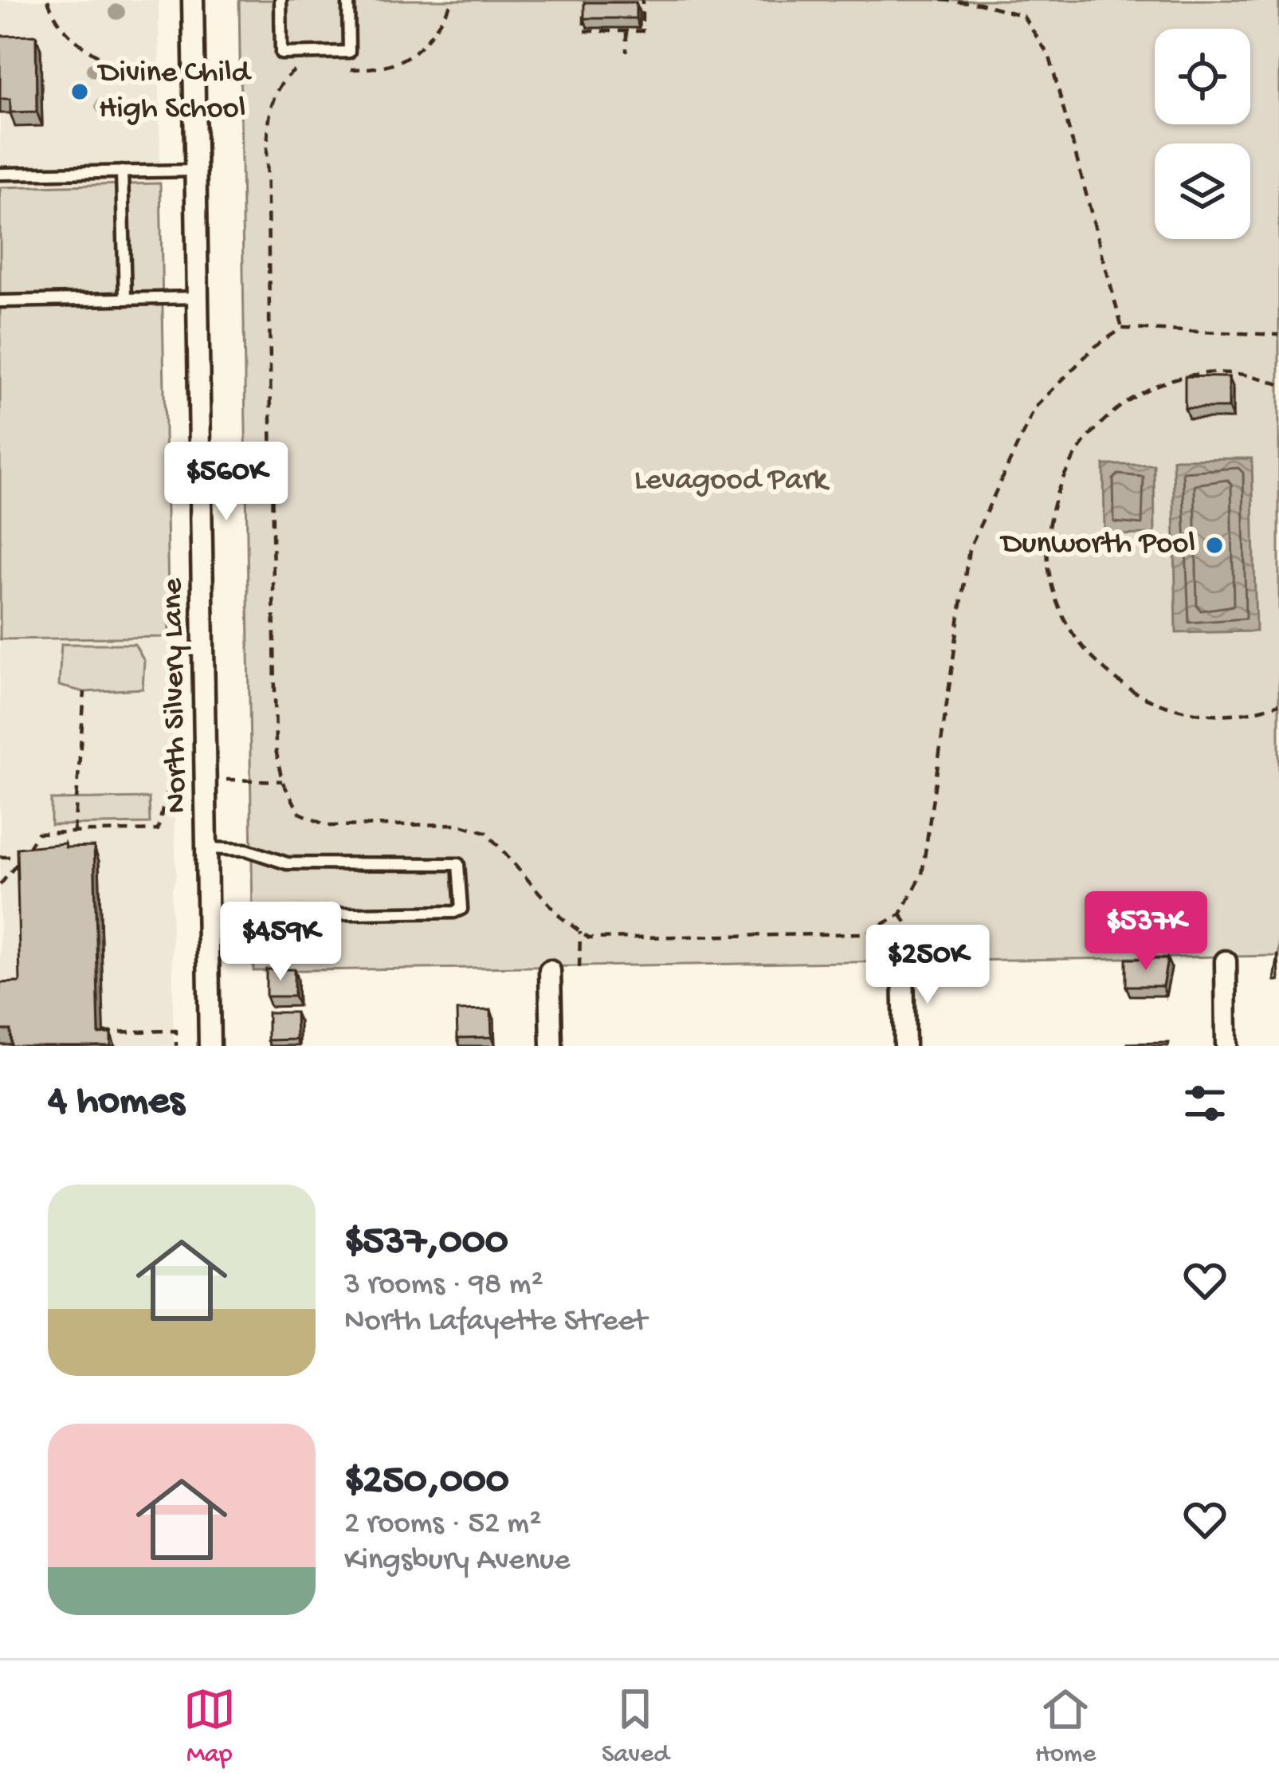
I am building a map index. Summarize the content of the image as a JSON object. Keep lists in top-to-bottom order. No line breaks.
{"streets":{"street":["North Silvery Lane"]},"parks":["Levagood Park"],"places":["Divine Child High School","Dunworth Pool"],"page":{"price":["$560K","$537K","$459K","$250K"],"heading":"4 homes","list":[{"name":"$537,000","note":"3 rooms · 98 m² · North Lafayette Street"},{"name":"$250,000","note":"2 rooms · 52 m² · Kingsbury Avenue"}],"tabs":["Map","Saved","Home"]}}
